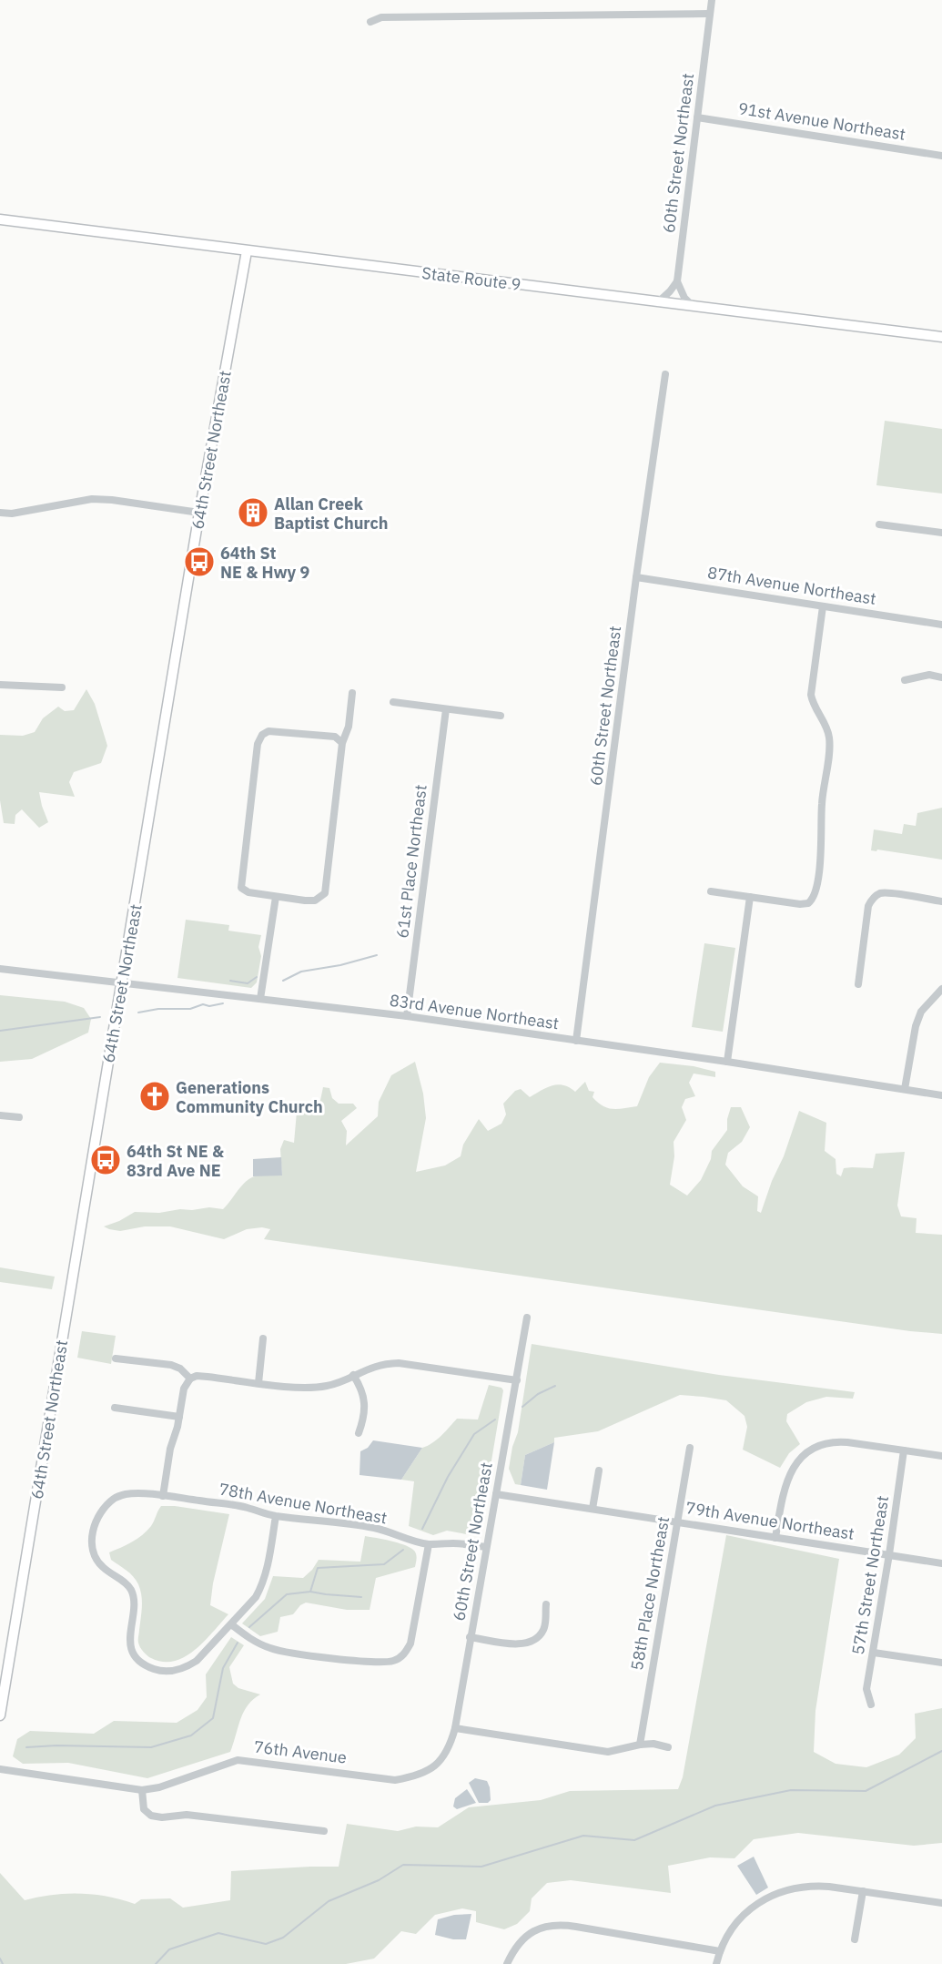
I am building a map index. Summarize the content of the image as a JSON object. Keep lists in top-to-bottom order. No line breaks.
{"streets":{"main road":["State Route 9","64th Street Northeast"],"street":["91st Avenue Northeast","60th Street Northeast","87th Avenue Northeast","61st Place Northeast","83rd Avenue Northeast","78th Avenue Northeast","79th Avenue Northeast","57th Street Northeast","58th Place Northeast","76th Avenue"]},"crossings":[["91st Avenue Northeast","60th Street Northeast"],["60th Street Northeast","87th Avenue Northeast"],["60th Street Northeast","83rd Avenue Northeast"],["60th Street Northeast","78th Avenue Northeast"],["60th Street Northeast","79th Avenue Northeast"],["60th Street Northeast","76th Avenue"],["State Route 9","64th Street Northeast"],["64th Street Northeast","83rd Avenue Northeast"],["61st Place Northeast","83rd Avenue Northeast"],["79th Avenue Northeast","57th Street Northeast"],["79th Avenue Northeast","58th Place Northeast"]],"places":{"building":["Allan Creek Baptist Church"],"bus stop":["64th St NE & Hwy 9","64th St NE & 83rd Ave NE"],"church":["Generations Community Church"]}}
